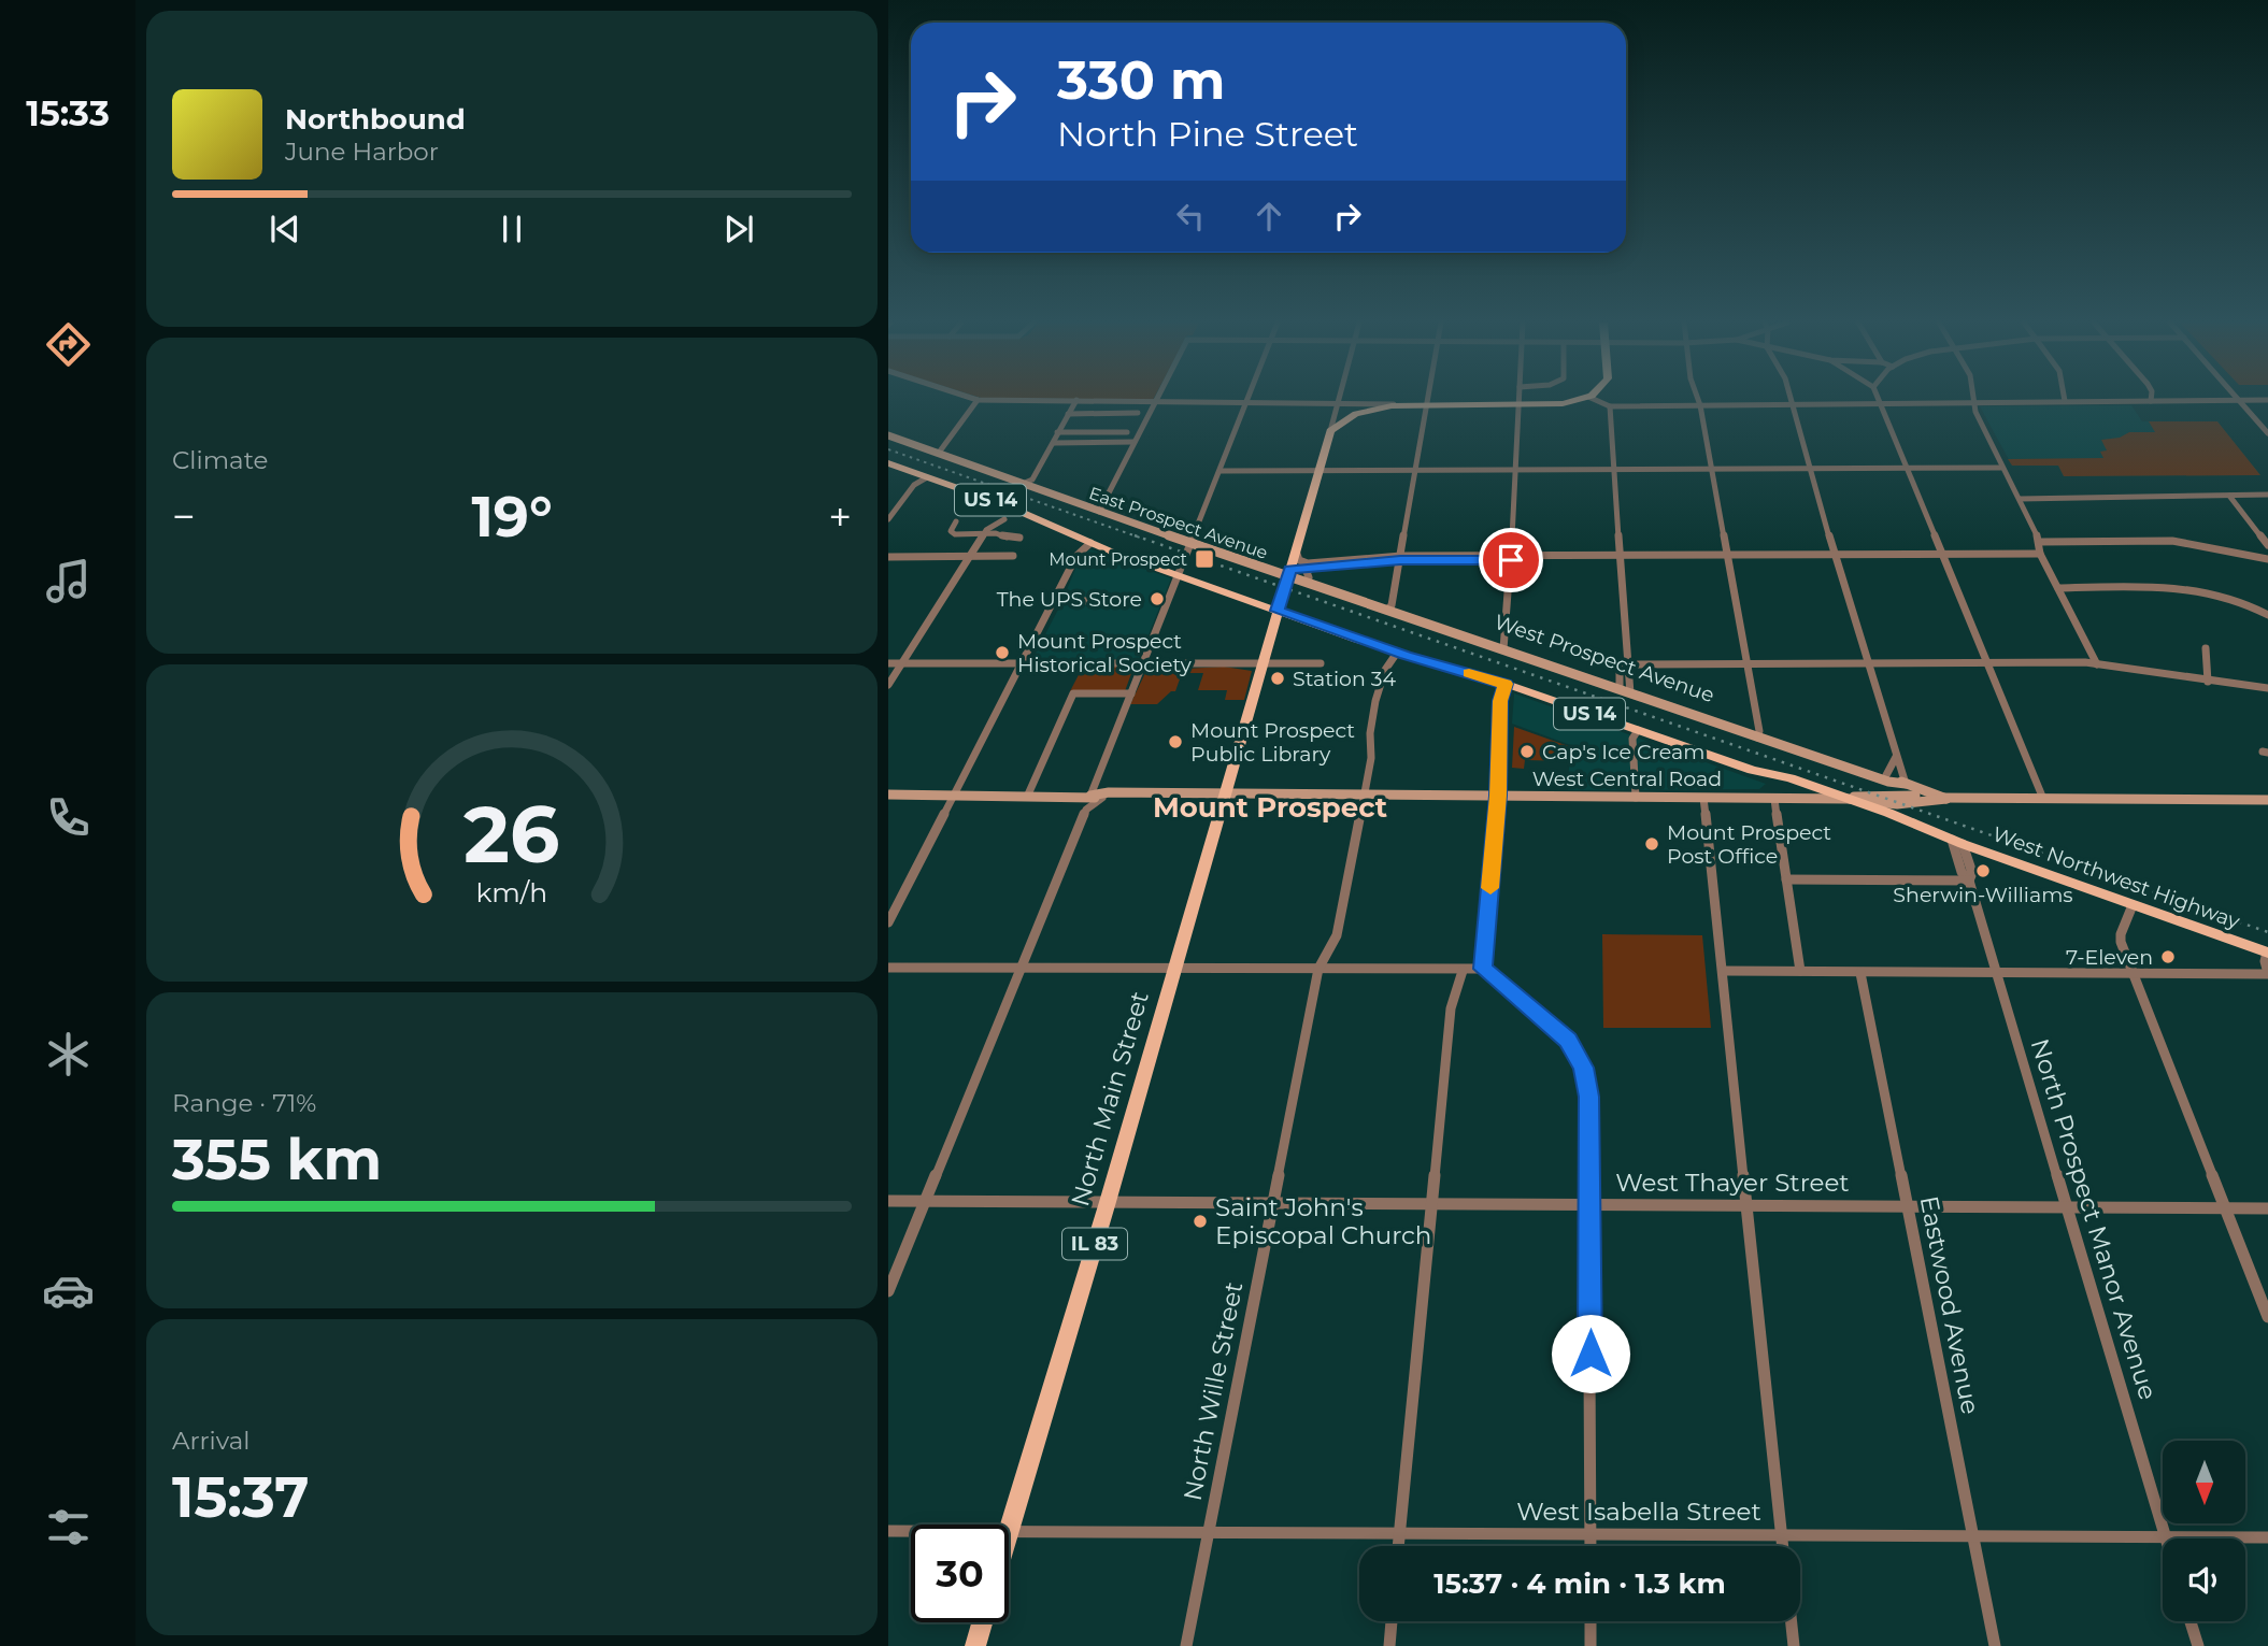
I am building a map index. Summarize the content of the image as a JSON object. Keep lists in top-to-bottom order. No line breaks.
{"streets":{"main road":["US 14","West Northwest Highway","North Main Street","IL 83"],"street":["East Prospect Avenue","West Prospect Avenue","West Central Road","West Thayer Street","North Prospect Manor Avenue","Eastwood Avenue","North Wille Street","West Isabella Street"]},"crossings":[["US 14","West Northwest Highway"],["US 14","IL 83"],["East Prospect Avenue","West Prospect Avenue"],["East Prospect Avenue","IL 83"],["West Prospect Avenue","West Central Road"],["West Prospect Avenue","IL 83"],["West Central Road","West Northwest Highway"],["West Central Road","North Main Street"],["West Central Road","IL 83"],["West Central Road","North Wille Street"],["West Northwest Highway","North Prospect Manor Avenue"],["West Northwest Highway","IL 83"],["West Northwest Highway","North Wille Street"],["North Main Street","West Thayer Street"],["North Main Street","IL 83"],["North Main Street","West Isabella Street"],["West Thayer Street","North Prospect Manor Avenue"],["West Thayer Street","Eastwood Avenue"],["West Thayer Street","North Wille Street"],["North Prospect Manor Avenue","West Isabella Street"],["Eastwood Avenue","West Isabella Street"],["North Wille Street","West Isabella Street"]],"districts":["Mount Prospect"],"places":{"transit":["Mount Prospect"],"other":["The UPS Store","Mount Prospect Historical Society","Station 34","Mount Prospect Public Library","Cap's Ice Cream","Mount Prospect Post Office","Sherwin-Williams","7-Eleven","Saint John's Episcopal Church"]},"north":"bottom","page":{"tabs":"15:33","turn":["330 m","North Pine Street"],"song":["Northbound","June Harbor"],"tile":["Climate",["Range · 71%","355 km"],["Arrival","15:37"]],"heat":["−","19°","+"],"limit":"30","trip":"15:37 · 4 min · 1.3 km","gauge":["26","km/h"]}}
